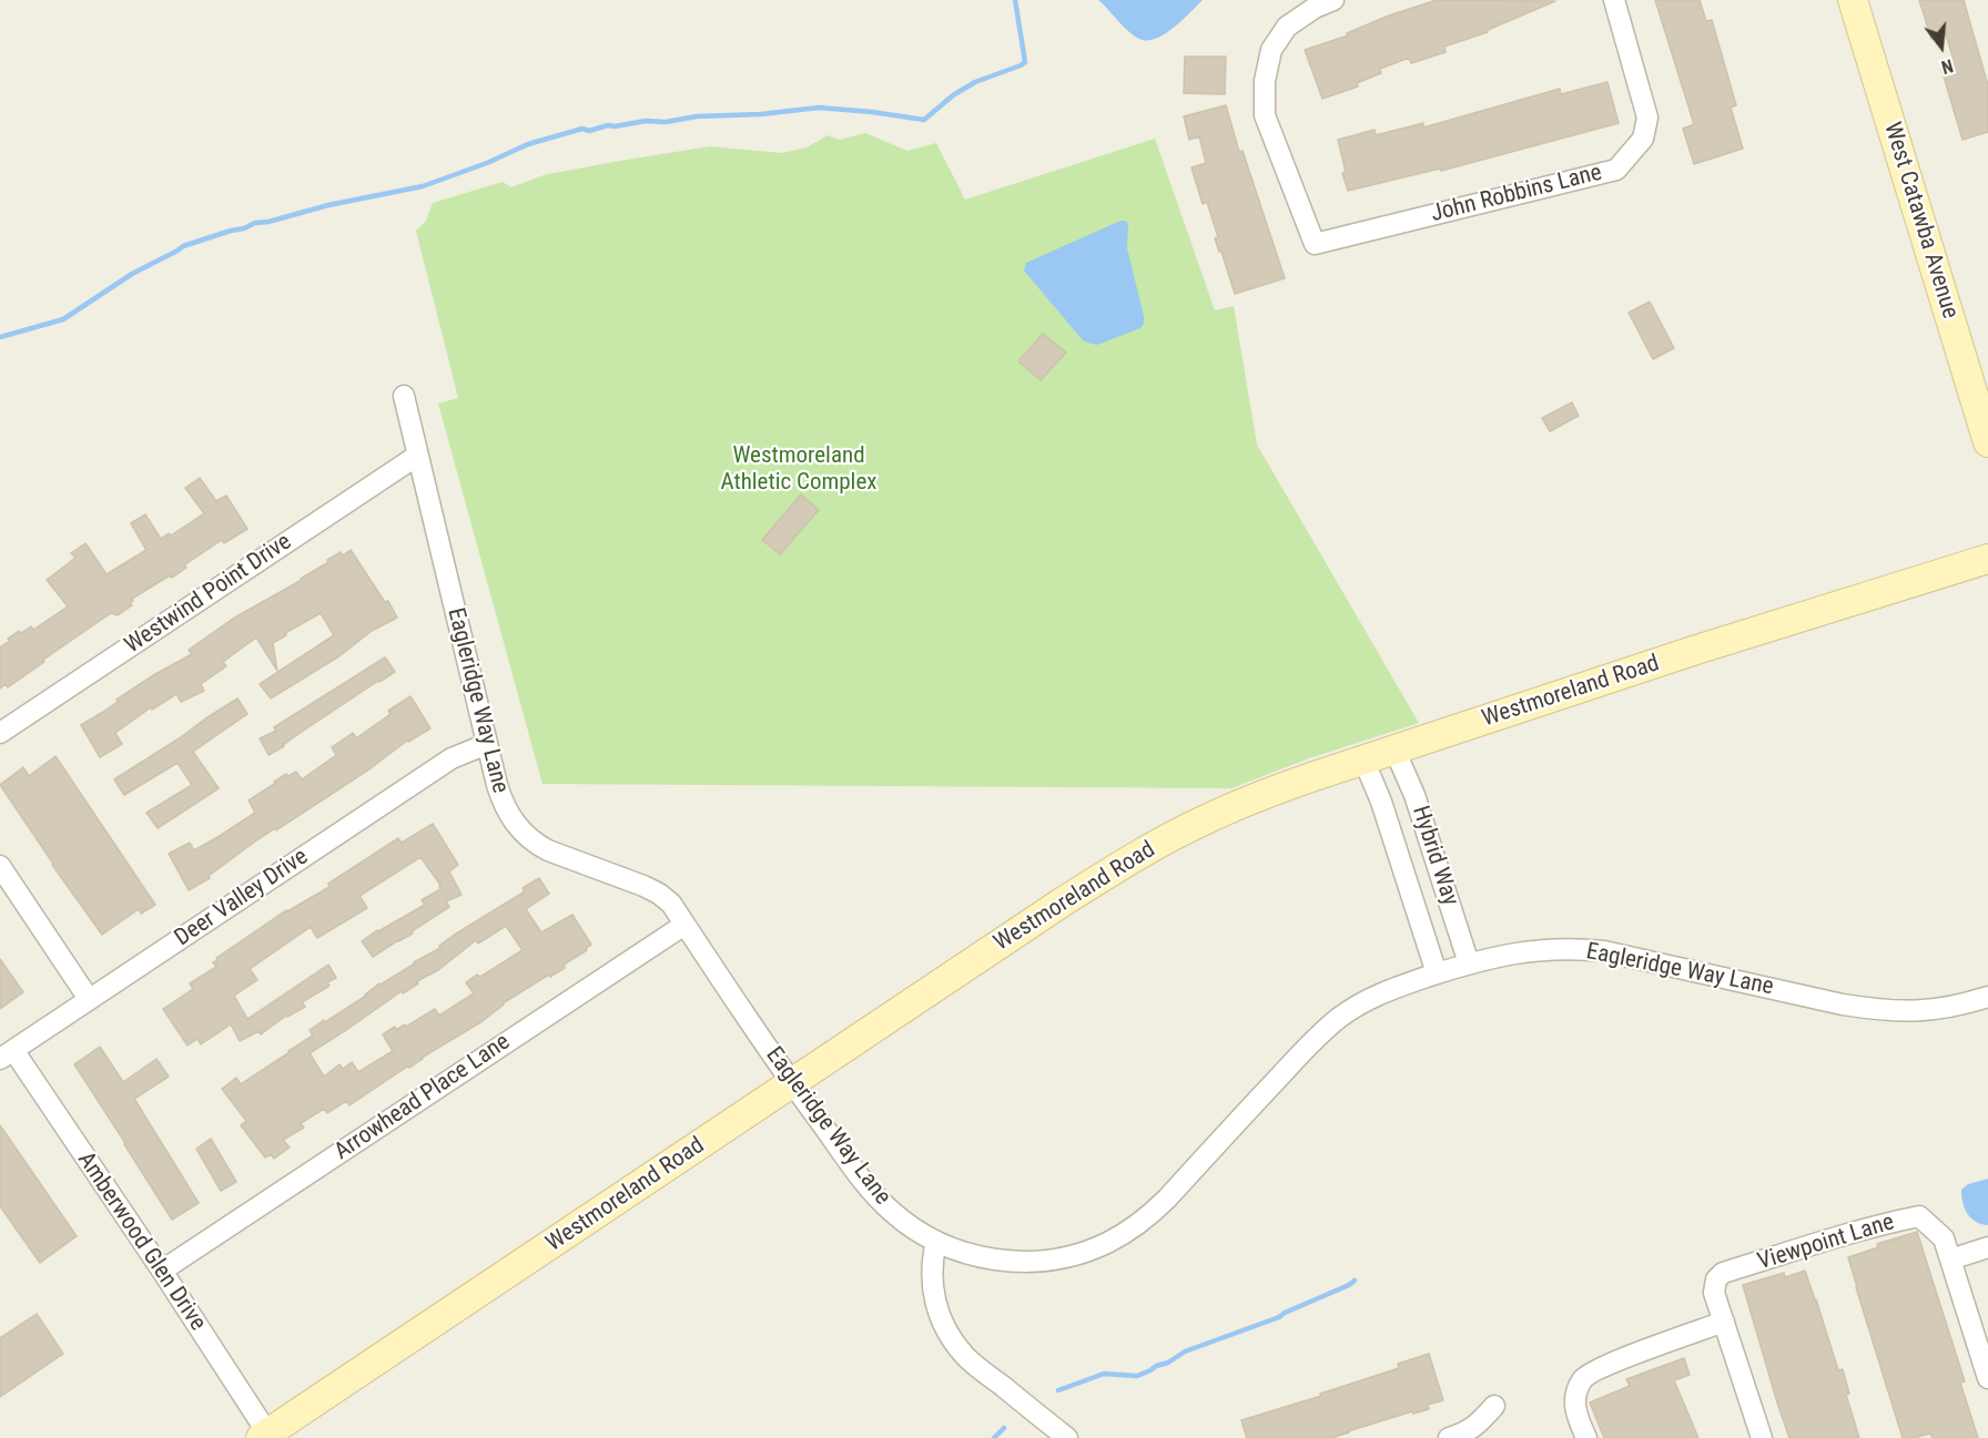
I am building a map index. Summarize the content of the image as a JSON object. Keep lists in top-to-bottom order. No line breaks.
{"streets":{"street":["John Robbins Lane","West Catawba Avenue","Westwind Point Drive","Westmoreland Road","Eagleridge Way Lane","Hybrid Way","Deer Valley Drive","Arrowhead Place Lane","Amberwood Glen Drive","Viewpoint Lane"]},"crossings":[["Westwind Point Drive","Eagleridge Way Lane"],["Westmoreland Road","Eagleridge Way Lane"],["Westmoreland Road","Hybrid Way"],["Westmoreland Road","Amberwood Glen Drive"],["Eagleridge Way Lane","Hybrid Way"],["Eagleridge Way Lane","Deer Valley Drive"],["Eagleridge Way Lane","Arrowhead Place Lane"],["Deer Valley Drive","Amberwood Glen Drive"],["Arrowhead Place Lane","Amberwood Glen Drive"]],"parks":["Westmoreland Athletic Complex"],"north":"bottom"}
